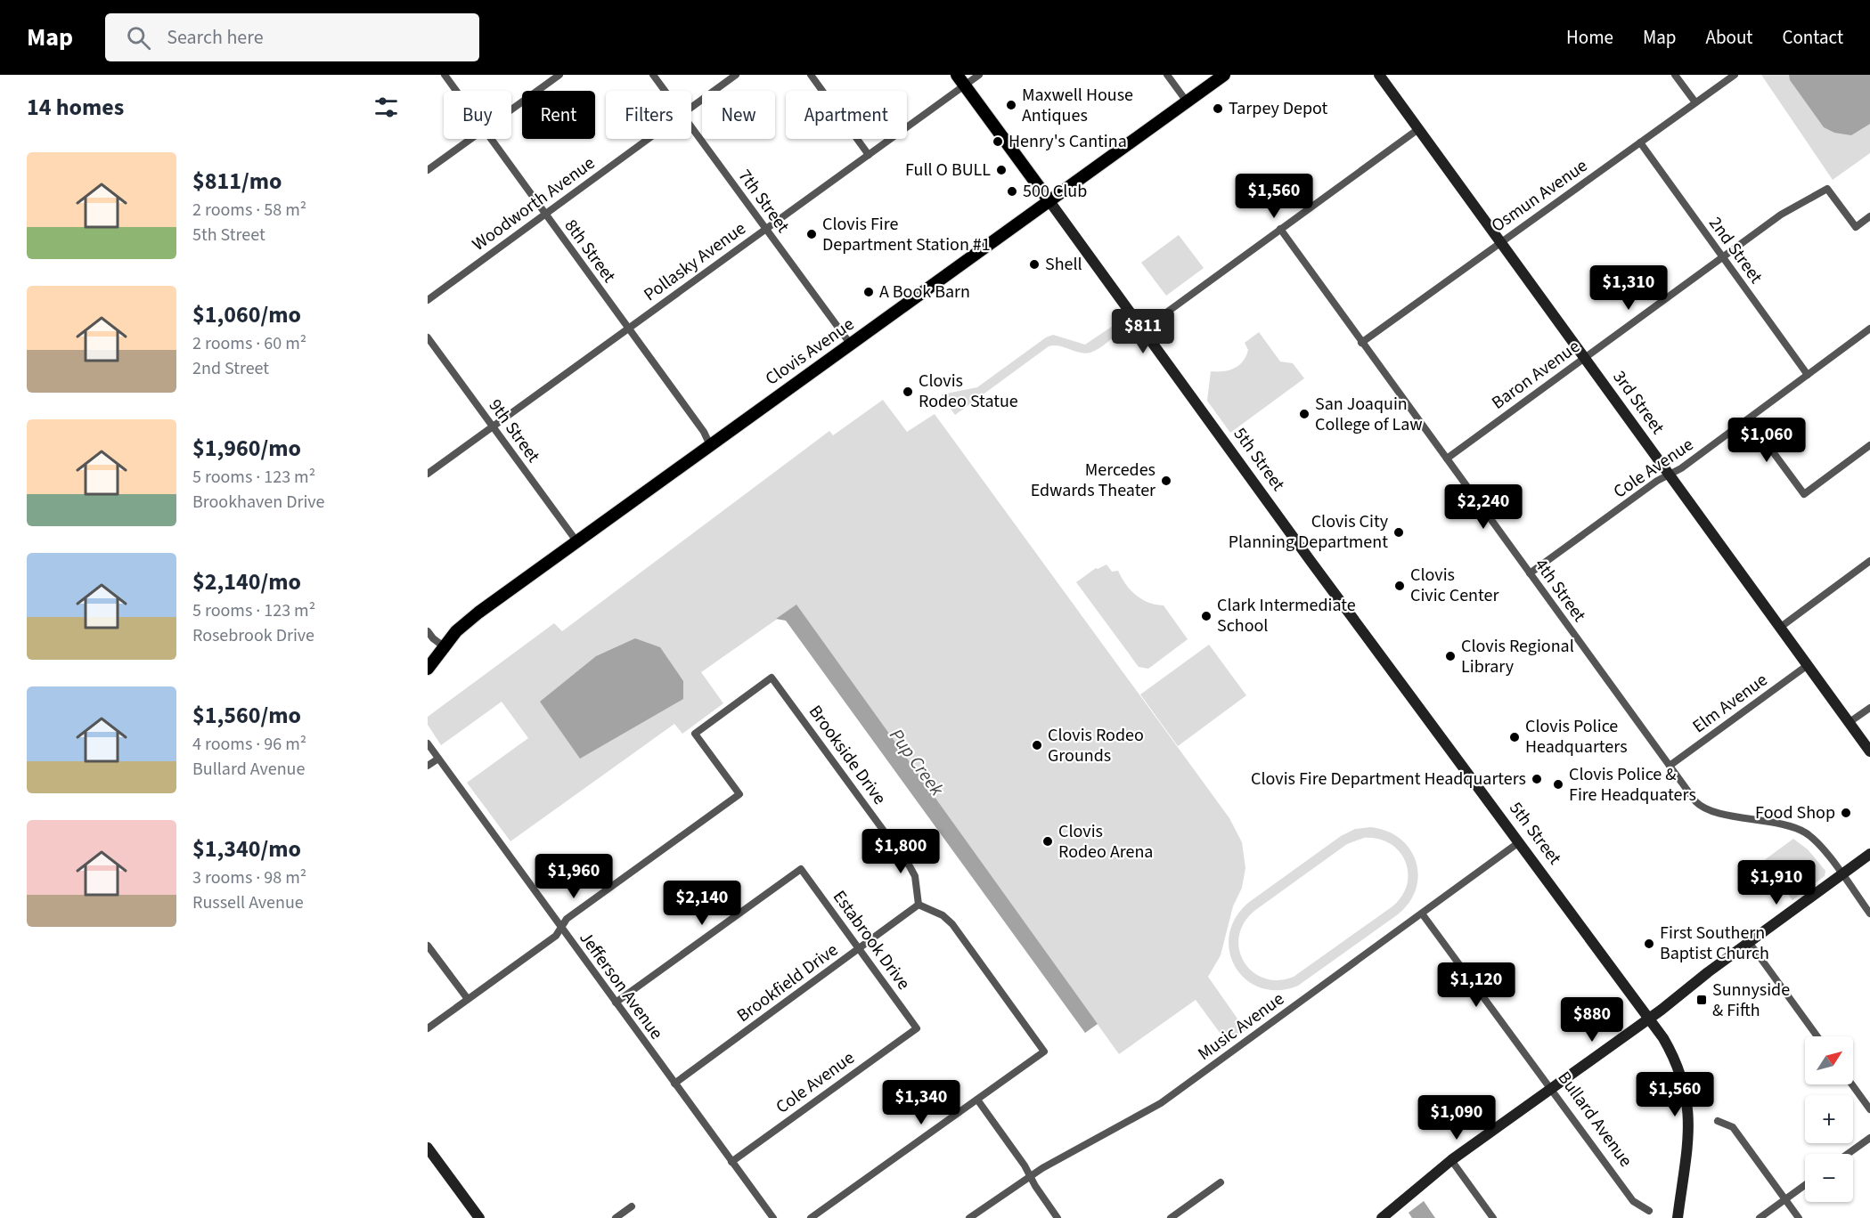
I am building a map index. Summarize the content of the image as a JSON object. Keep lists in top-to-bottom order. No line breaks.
{"streets":{"main road":["Clovis Avenue","3rd Street","5th Street"],"street":["Osmun Avenue","7th Street","Woodworth Avenue","2nd Street","8th Street","Pollasky Avenue","Baron Avenue","9th Street","Cole Avenue","4th Street","Elm Avenue","Brookside Drive","Estabrook Drive","Brookfield Drive","Jefferson Avenue","Music Avenue","Bullard Avenue"]},"crossings":[["Osmun Avenue","2nd Street"],["Osmun Avenue","3rd Street"],["Osmun Avenue","4th Street"],["7th Street","Pollasky Avenue"],["7th Street","Clovis Avenue"],["Woodworth Avenue","8th Street"],["2nd Street","Baron Avenue"],["2nd Street","Cole Avenue"],["8th Street","Pollasky Avenue"],["8th Street","Clovis Avenue"],["Pollasky Avenue","9th Street"],["Pollasky Avenue","5th Street"],["Clovis Avenue","9th Street"],["Clovis Avenue","5th Street"],["Baron Avenue","3rd Street"],["Baron Avenue","4th Street"],["3rd Street","Cole Avenue"],["3rd Street","Elm Avenue"],["5th Street","Music Avenue"],["Cole Avenue","4th Street"],["Cole Avenue","Estabrook Drive"],["Cole Avenue","Jefferson Avenue"],["4th Street","Elm Avenue"],["Brookside Drive","Brookfield Drive"],["Brookside Drive","Jefferson Avenue"],["Estabrook Drive","Brookfield Drive"],["Estabrook Drive","Jefferson Avenue"],["Brookfield Drive","Jefferson Avenue"],["Music Avenue","Bullard Avenue"]],"water":["Pup Creek"],"places":{"other":["Maxwell House Antiques","Tarpey Depot","Henry's Cantina","Full O BULL","500 Club","Clovis Fire Department Station #1","Shell","A Book Barn","Clovis Rodeo Statue","San Joaquin College of Law","Mercedes Edwards Theater","Clovis City Planning Department","Clovis Civic Center","Clark Intermediate School","Clovis Regional Library","Clovis Police Headquarters","Clovis Rodeo Grounds","Clovis Fire Department Headquarters","Clovis Police & Fire Headquaters","Food Shop","Clovis Rodeo Arena","First Southern Baptist Church"],"transit":["Sunnyside & Fifth"]},"north":"top right","page":{"header":"Map","search":"Search here","nav":["Home","Map","About","Contact"],"heading":"14 homes","chip":["Buy","Rent","Filters","New","Apartment"],"list":[{"name":"$811/mo","note":"2 rooms · 58 m² · 5th Street"},{"name":"$1,060/mo","note":"2 rooms · 60 m² · 2nd Street"},{"name":"$1,960/mo","note":"5 rooms · 123 m² · Brookhaven Drive"},{"name":"$2,140/mo","note":"5 rooms · 123 m² · Rosebrook Drive"},{"name":"$1,560/mo","note":"4 rooms · 96 m² · Bullard Avenue"},{"name":"$1,340/mo","note":"3 rooms · 98 m² · Russell Avenue"}],"price":["$1,560","$1,310","$811","$1,060","$2,240","$1,800","$1,960","$1,910","$2,140","$1,120","$880","$1,560","$1,340","$1,090"],"map_buttons":["+","−"]}}
